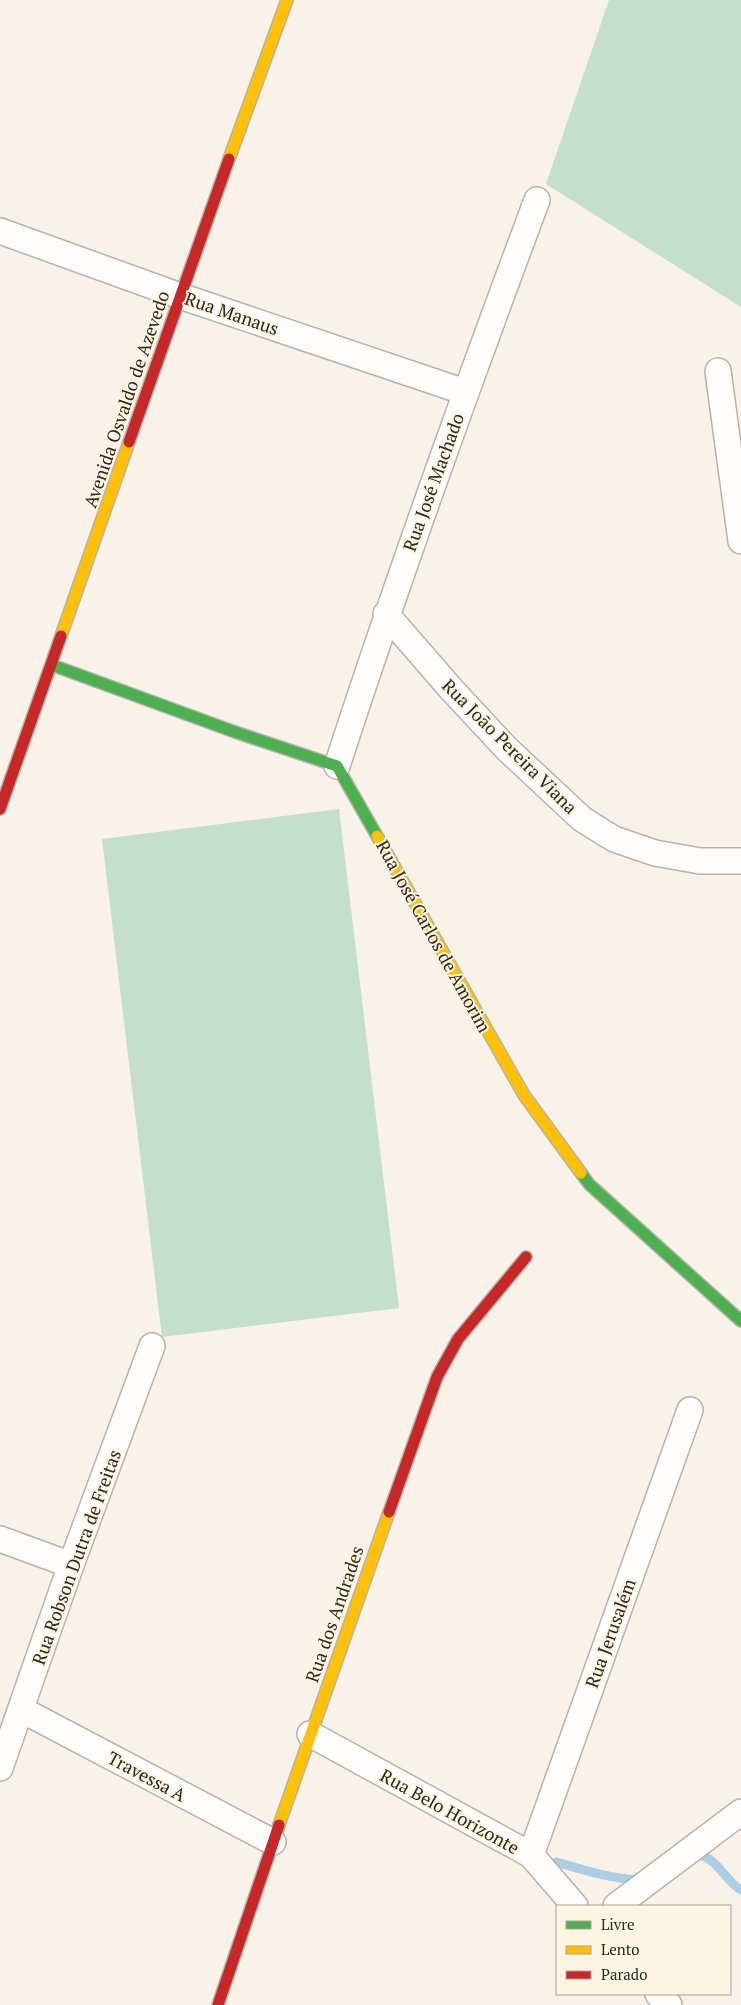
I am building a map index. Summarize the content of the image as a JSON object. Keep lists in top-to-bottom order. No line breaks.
{"streets":{"street":["Rua Manaus","Avenida Osvaldo de Azevedo","Rua José Machado","Rua João Pereira Viana","Rua José Carlos de Amorim","Rua Robson Dutra de Freitas","Rua dos Andrades","Rua Jerusalém","Travessa A","Rua Belo Horizonte"]},"crossings":[["Rua Manaus","Avenida Osvaldo de Azevedo"],["Rua Manaus","Rua José Machado"],["Rua José Machado","Rua João Pereira Viana"],["Rua José Machado","Rua José Carlos de Amorim"],["Rua Robson Dutra de Freitas","Travessa A"],["Rua dos Andrades","Travessa A"],["Rua dos Andrades","Rua Belo Horizonte"],["Rua Jerusalém","Rua Belo Horizonte"]],"legend":["Livre","Lento","Parado"]}
